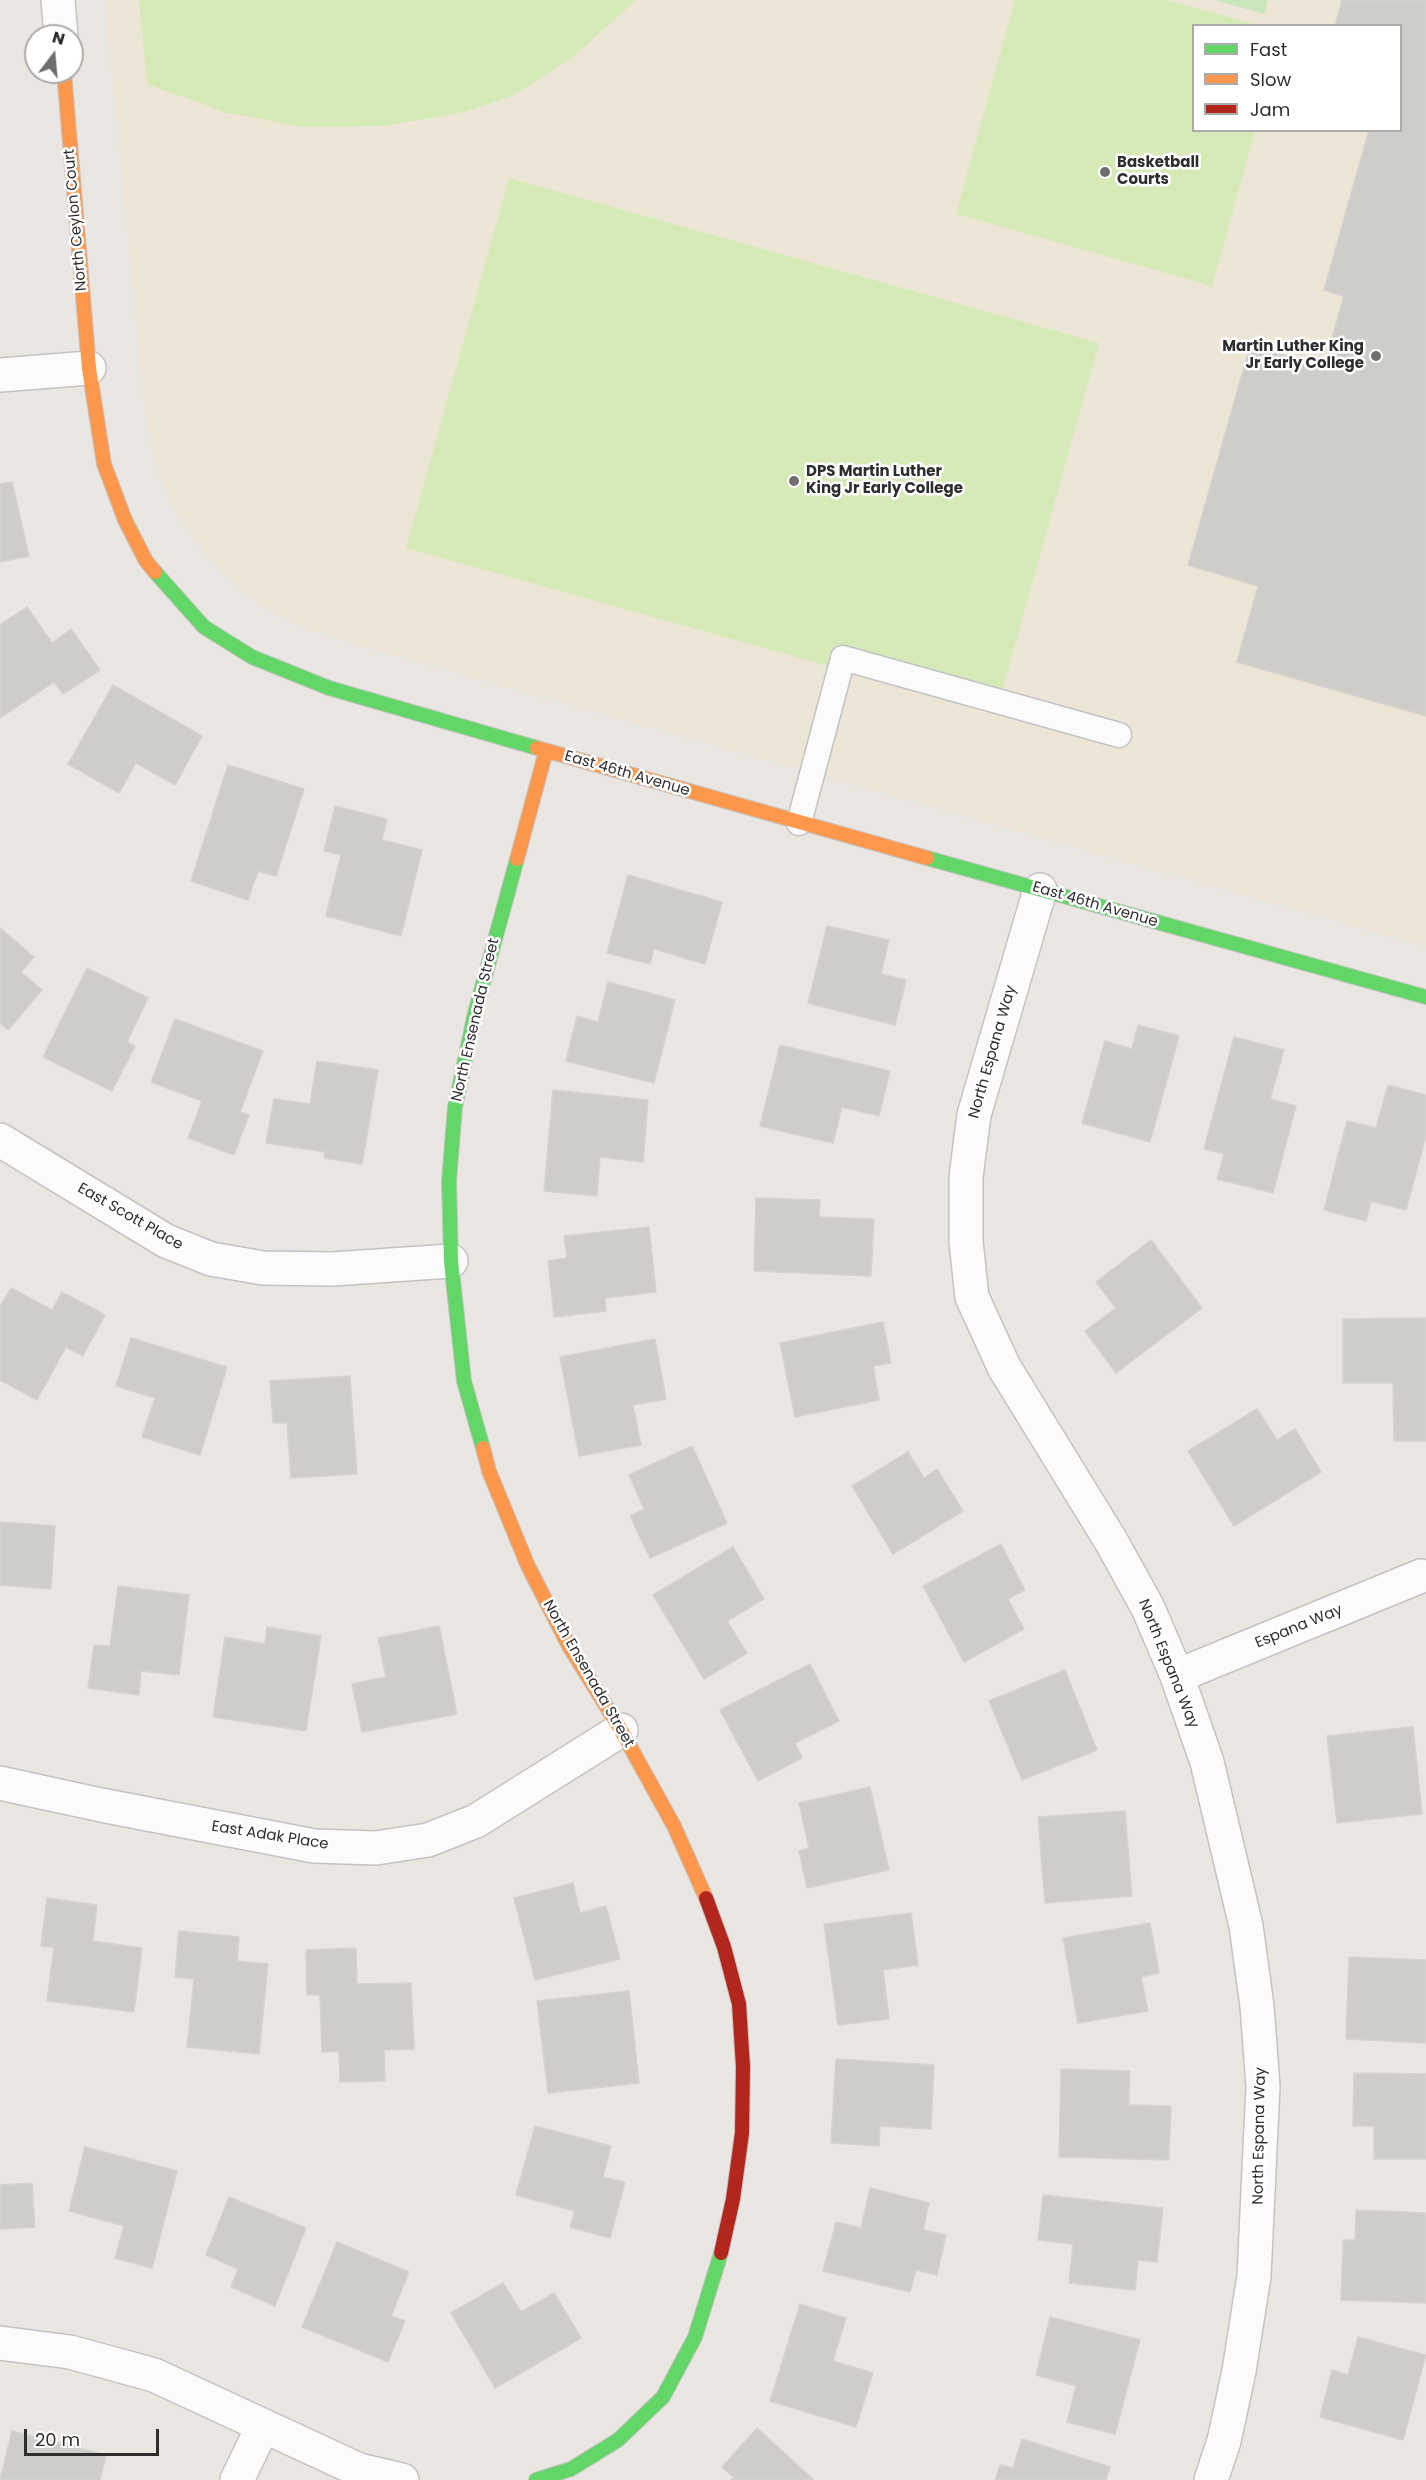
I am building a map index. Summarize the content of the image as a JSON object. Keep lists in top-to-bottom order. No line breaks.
{"streets":{"street":["North Ceylon Court","East 46th Avenue","North Ensenada Street","North Espana Way","East Scott Place","Espana Way","East Adak Place"]},"crossings":[["North Ceylon Court","East 46th Avenue"],["East 46th Avenue","North Ensenada Street"],["East 46th Avenue","North Espana Way"],["North Ensenada Street","East Scott Place"],["North Ensenada Street","East Adak Place"],["North Espana Way","Espana Way"]],"places":["Basketball Courts","Martin Luther King Jr Early College","DPS Martin Luther King Jr Early College"],"legend":["Fast","Slow","Jam"],"scale_bar":"20 m","north":"top"}
